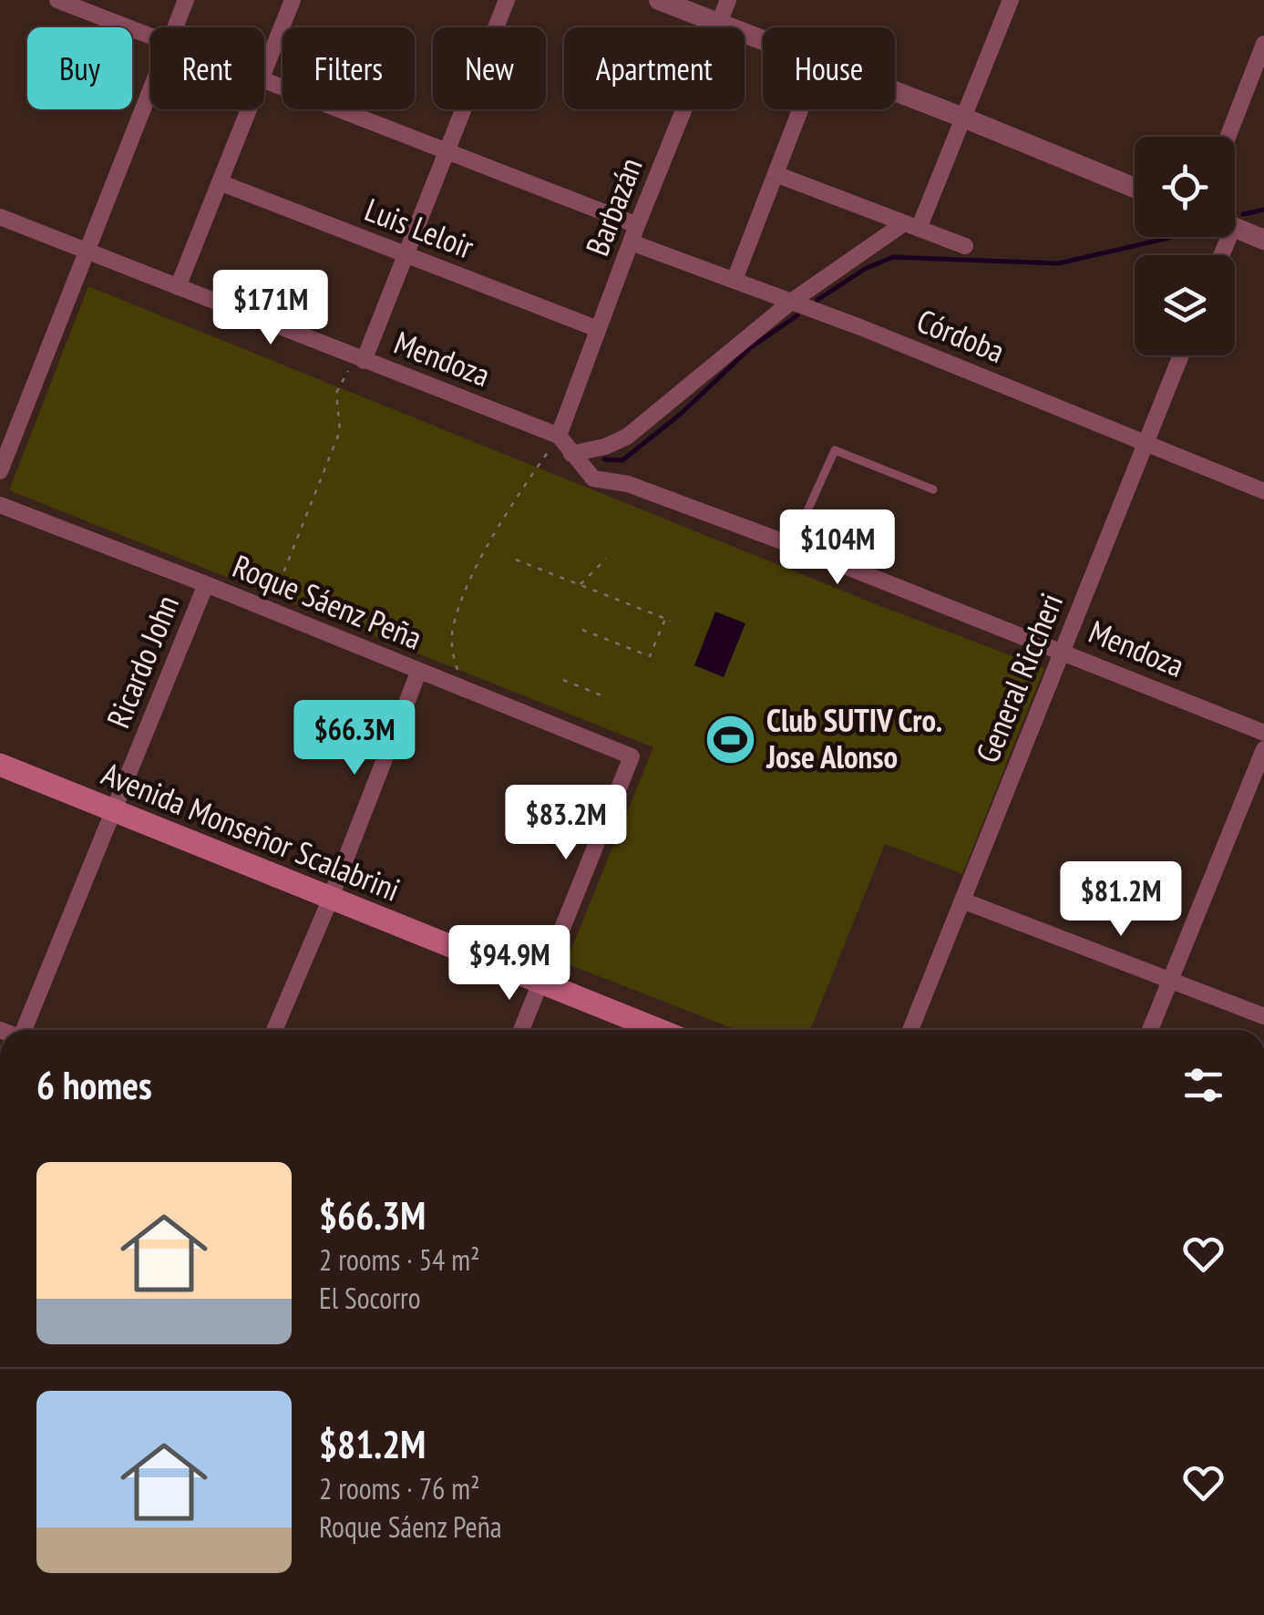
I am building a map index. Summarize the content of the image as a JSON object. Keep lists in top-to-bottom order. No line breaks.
{"streets":{"main road":["Avenida Monseñor Scalabrini"],"street":["Barbazán","Luis Leloir","Córdoba","Mendoza","Roque Sáenz Peña","Ricardo John","General Riccheri"]},"crossings":[["Barbazán","Luis Leloir"],["Barbazán","Córdoba"],["Barbazán","Mendoza"],["Córdoba","General Riccheri"],["Mendoza","General Riccheri"],["Roque Sáenz Peña","Ricardo John"],["Roque Sáenz Peña","Avenida Monseñor Scalabrini"],["Ricardo John","Avenida Monseñor Scalabrini"]],"places":{"sports":["Club SUTIV Cro. Jose Alonso"]},"page":{"chip":["Buy","Rent","Filters","New","Apartment","House"],"price":["$171M","$104M","$66.3M","$83.2M","$81.2M","$94.9M"],"heading":"6 homes","list":[{"name":"$66.3M","note":"2 rooms · 54 m² · El Socorro"},{"name":"$81.2M","note":"2 rooms · 76 m² · Roque Sáenz Peña"}]}}
